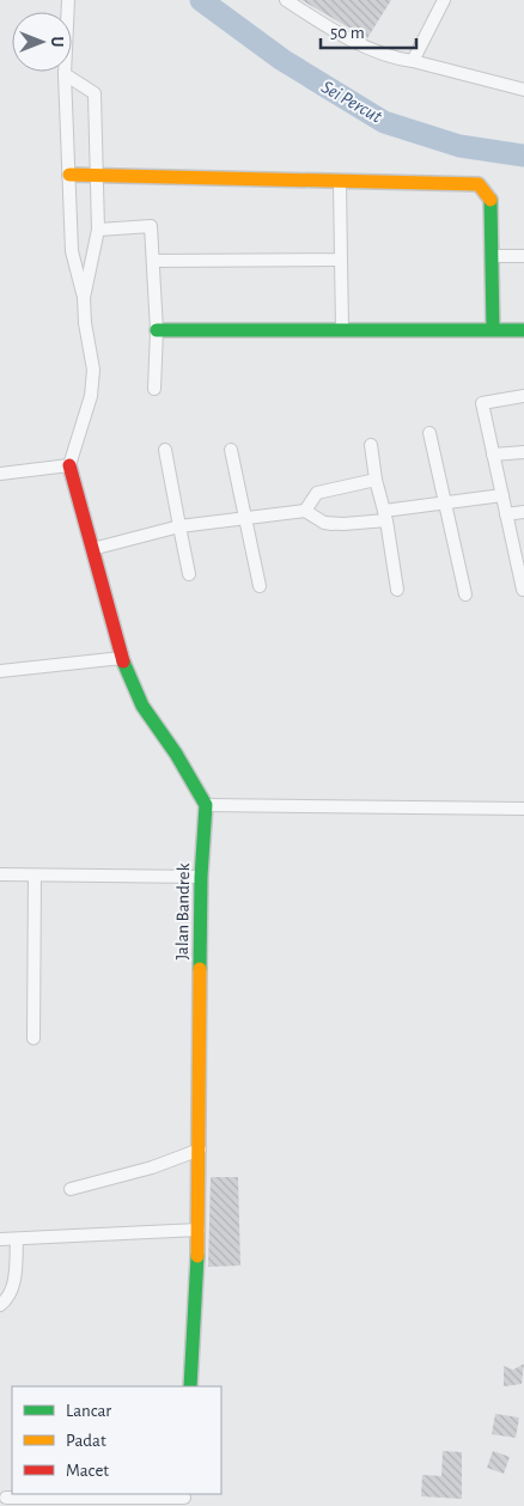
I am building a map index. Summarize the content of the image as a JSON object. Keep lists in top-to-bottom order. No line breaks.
{"streets":{"street":["Jalan Bandrek"]},"water":["Sei Percut"],"legend":["Lancar","Padat","Macet"],"scale_bar":"50 m","north":"right"}
